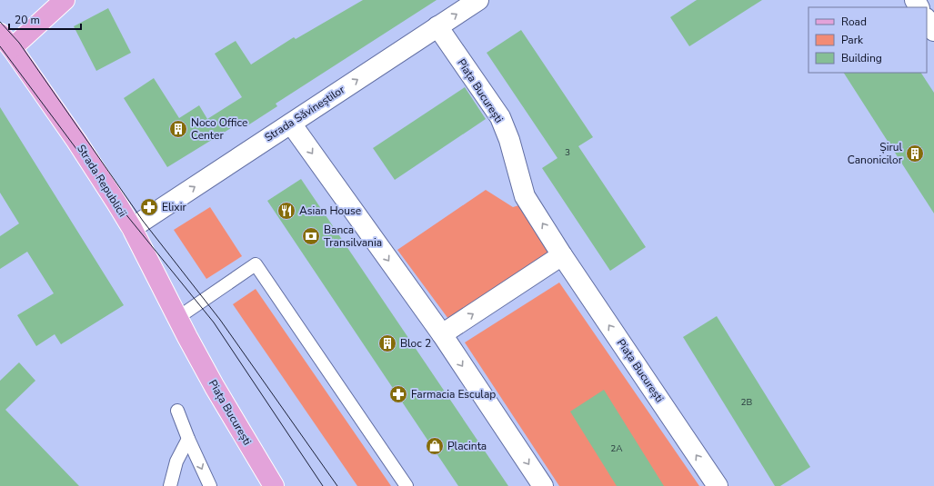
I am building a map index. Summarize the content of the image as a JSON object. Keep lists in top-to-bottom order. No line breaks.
{"streets":{"main road":["Piața București","Strada Republicii"],"street":["Strada Săvineștilor"]},"crossings":[["Piața București","Strada Săvineștilor"],["Piața București","Strada Republicii"],["Strada Săvineștilor","Strada Republicii"]],"one_way":["Strada Săvineștilor"],"places":{"building":["Noco Office Center","Șirul Canonicilor","Bloc 2"],"pharmacy":["Elixir","Farmacia Esculap"],"restaurant":["Asian House"],"bank":["Banca Transilvania"],"shop":["Placinta"]},"house_numbers":["3","2B","2A"],"legend":["Road","Park","Building"],"scale_bar":"20 m"}
